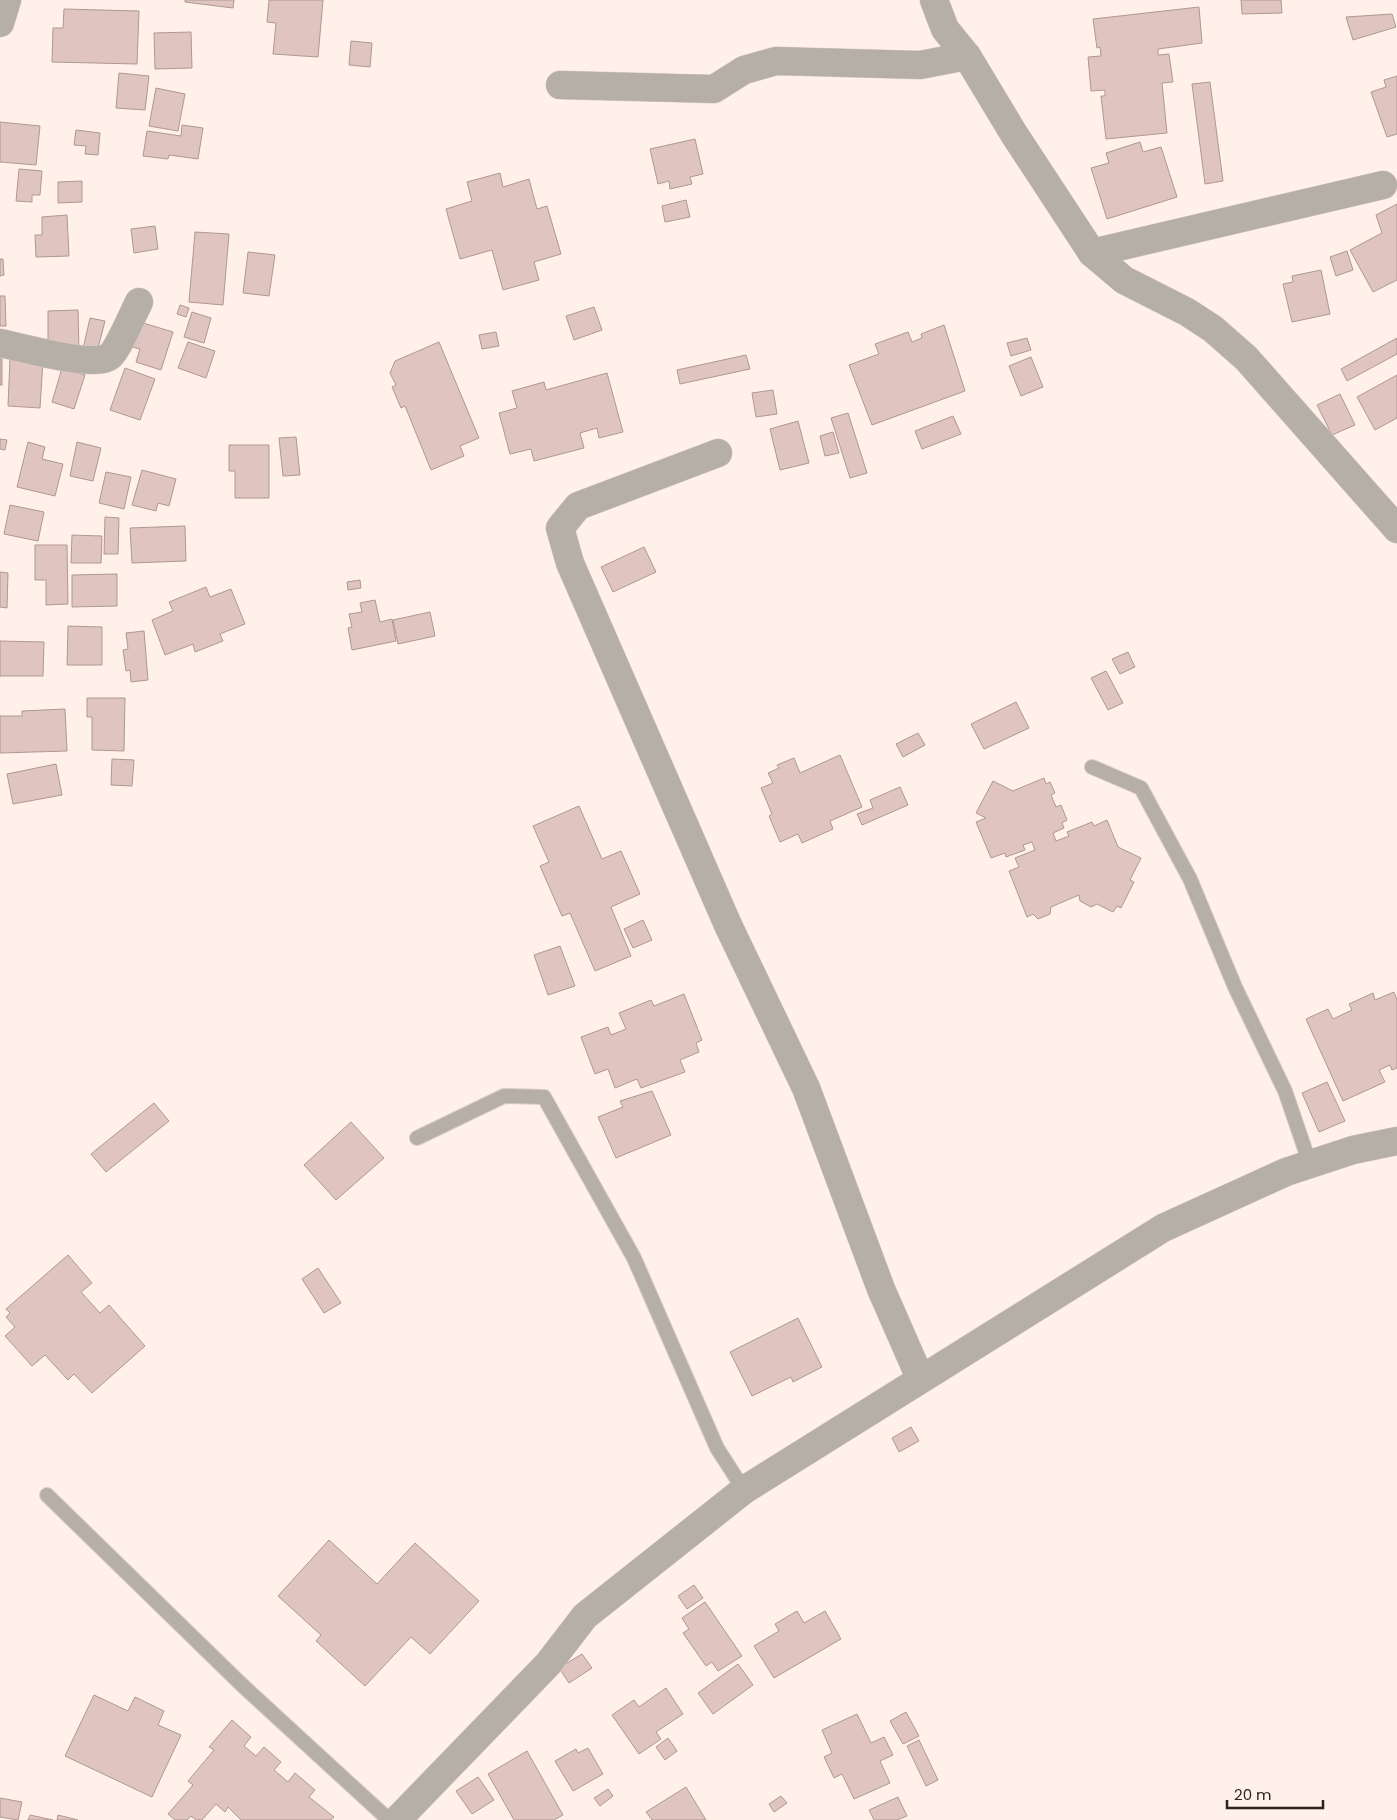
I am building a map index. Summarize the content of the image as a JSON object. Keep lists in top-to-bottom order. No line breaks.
{"scale_bar":"20 m"}
